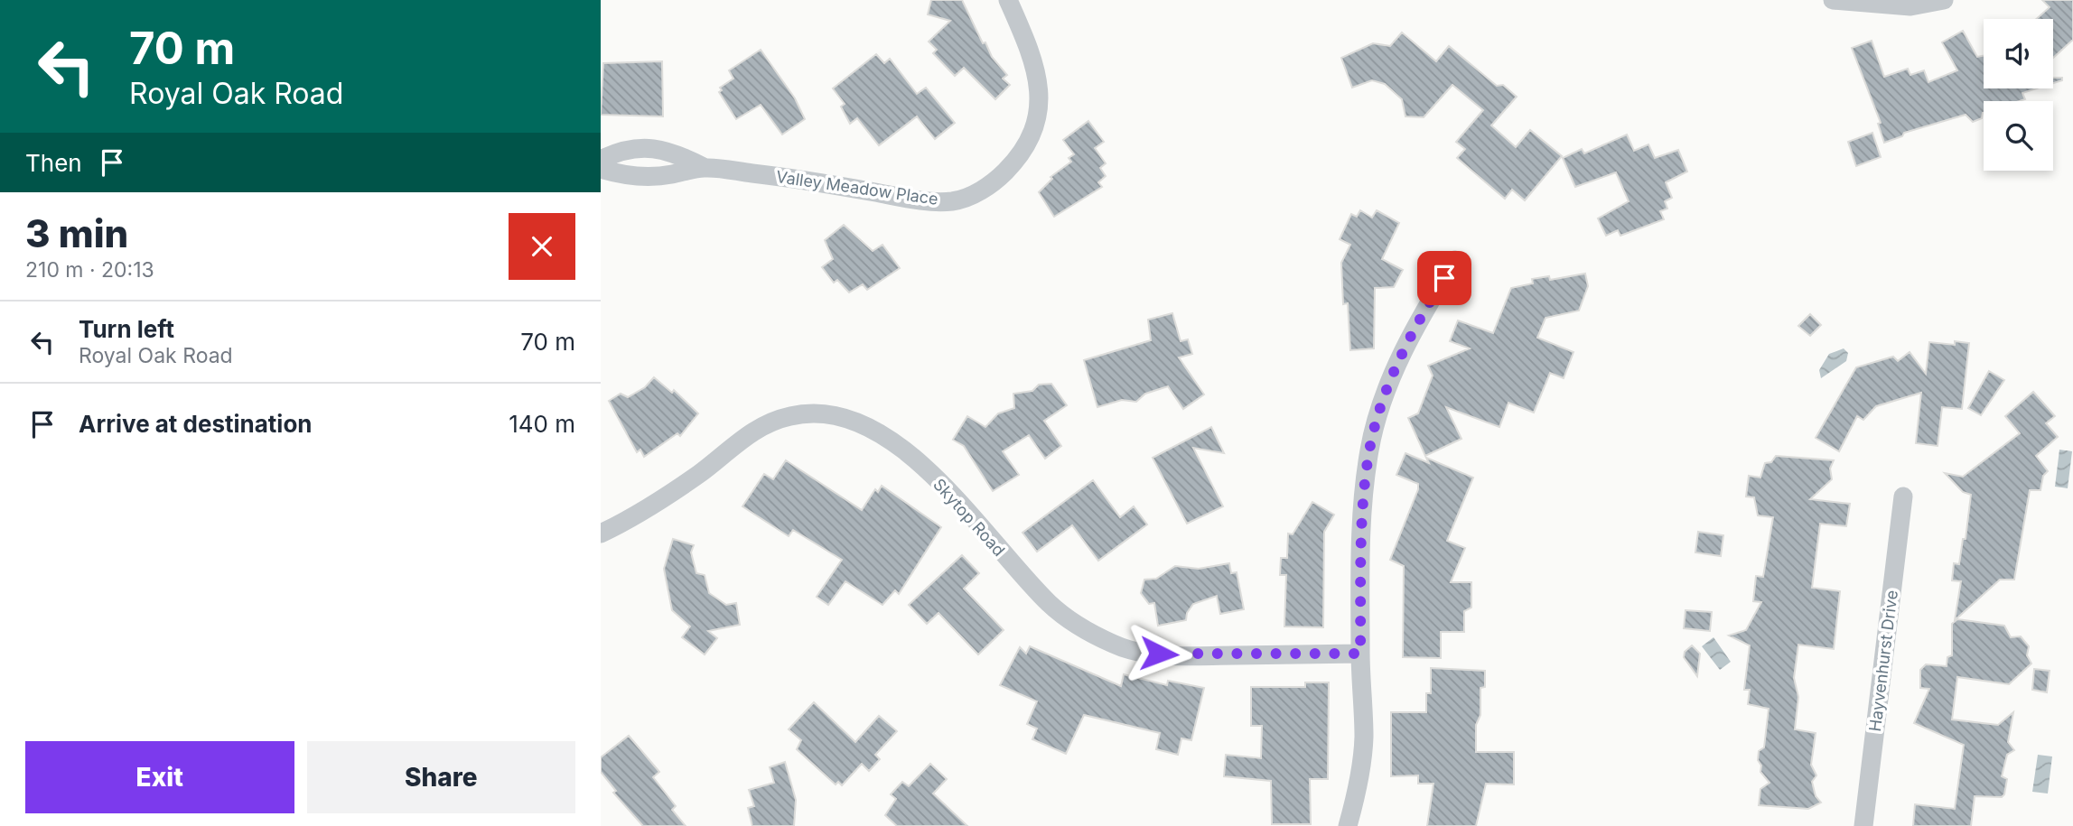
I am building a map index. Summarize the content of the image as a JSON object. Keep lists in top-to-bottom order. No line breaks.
{"streets":{"street":["Valley Meadow Place","Skytop Road","Hayvenhurst Drive"]},"page":{"turn":["70 m","Royal Oak Road"],"then":"Then","heading":["3 min","210 m · 20:13"],"list":[{"name":"Turn left","note":"Royal Oak Road","value":"70 m"},{"name":"Arrive at destination","value":"140 m"}],"buttons":["Exit","Share"]}}
